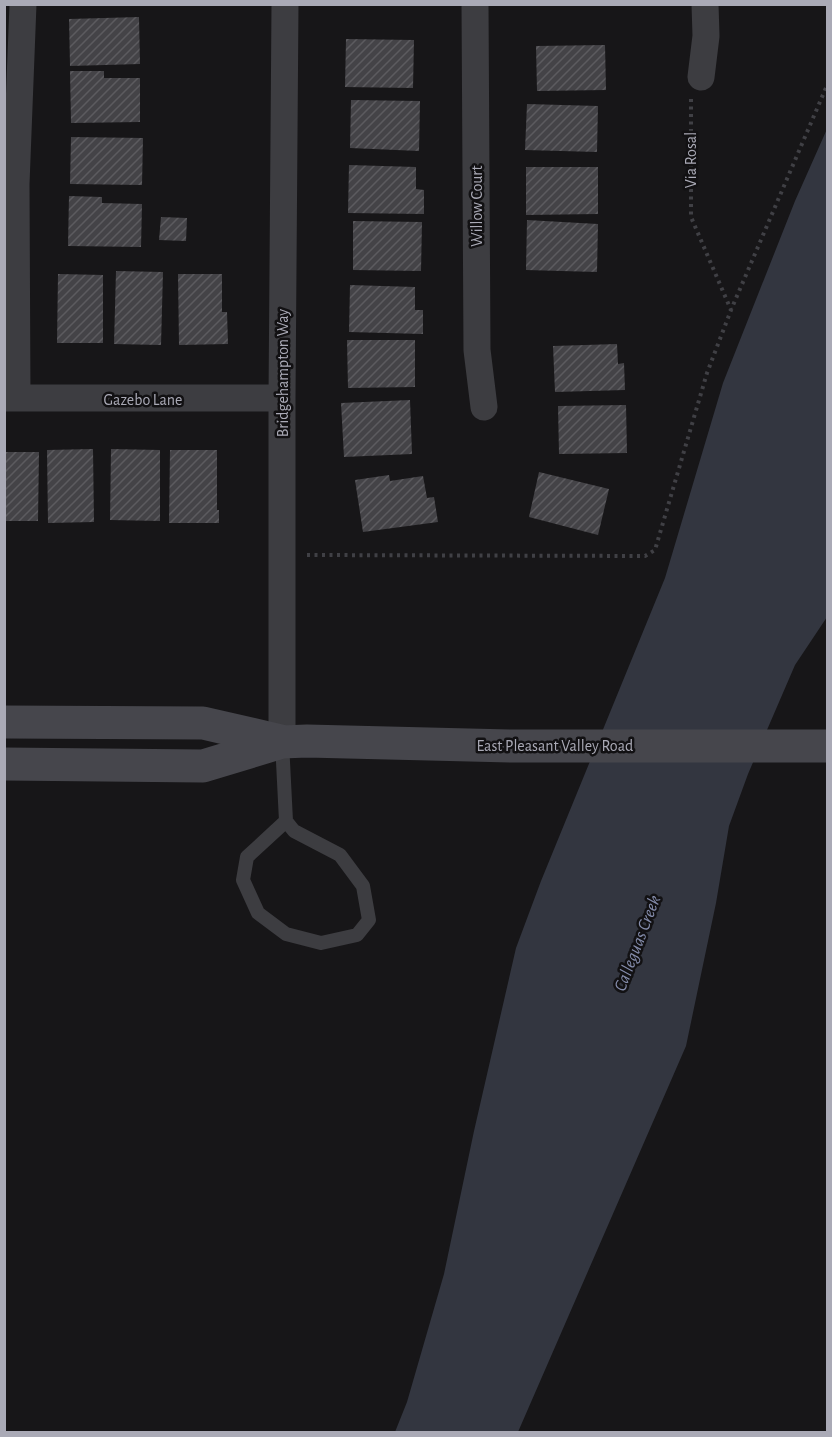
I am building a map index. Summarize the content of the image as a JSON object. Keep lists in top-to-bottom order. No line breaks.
{"streets":{"main road":["East Pleasant Valley Road"],"street":["Willow Court","Bridgehampton Way","Gazebo Lane"],"path":["Via Rosal"]},"crossings":[["Bridgehampton Way","Gazebo Lane"],["Bridgehampton Way","East Pleasant Valley Road"]],"water":["Calleguas Creek"]}
